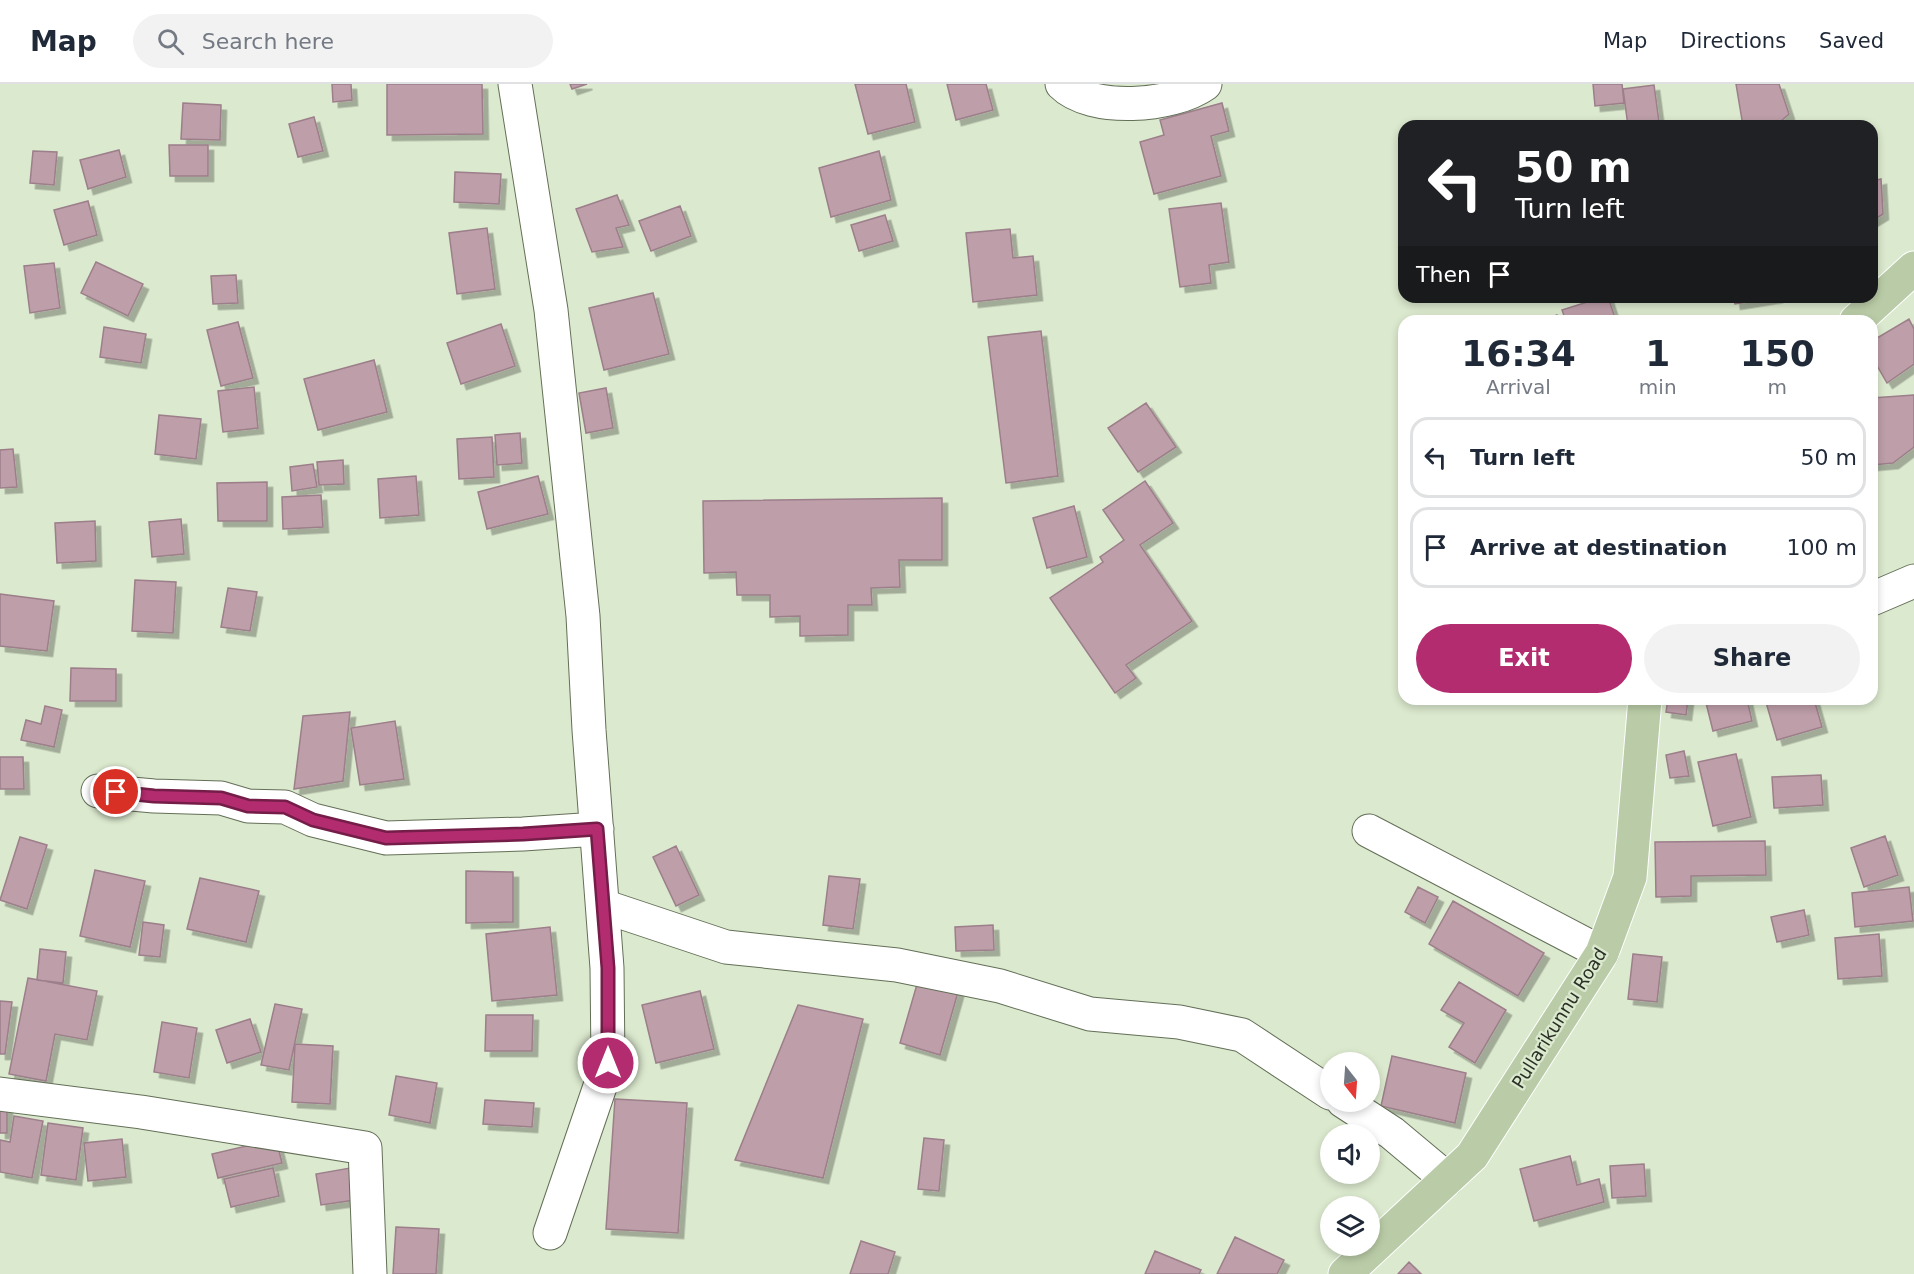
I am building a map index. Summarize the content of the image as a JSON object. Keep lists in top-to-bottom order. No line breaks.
{"streets":{"main road":["Pullarikunnu Road"]},"north":"bottom","page":{"header":"Map","search":"Search here","nav":["Map","Directions","Saved"],"turn":["50 m","Turn left"],"then":"Then","eta":["16:34","Arrival","1","min","150","m"],"list":[{"name":"Turn left","value":"50 m"},{"name":"Arrive at destination","value":"100 m"}],"buttons":["Exit","Share"]}}
